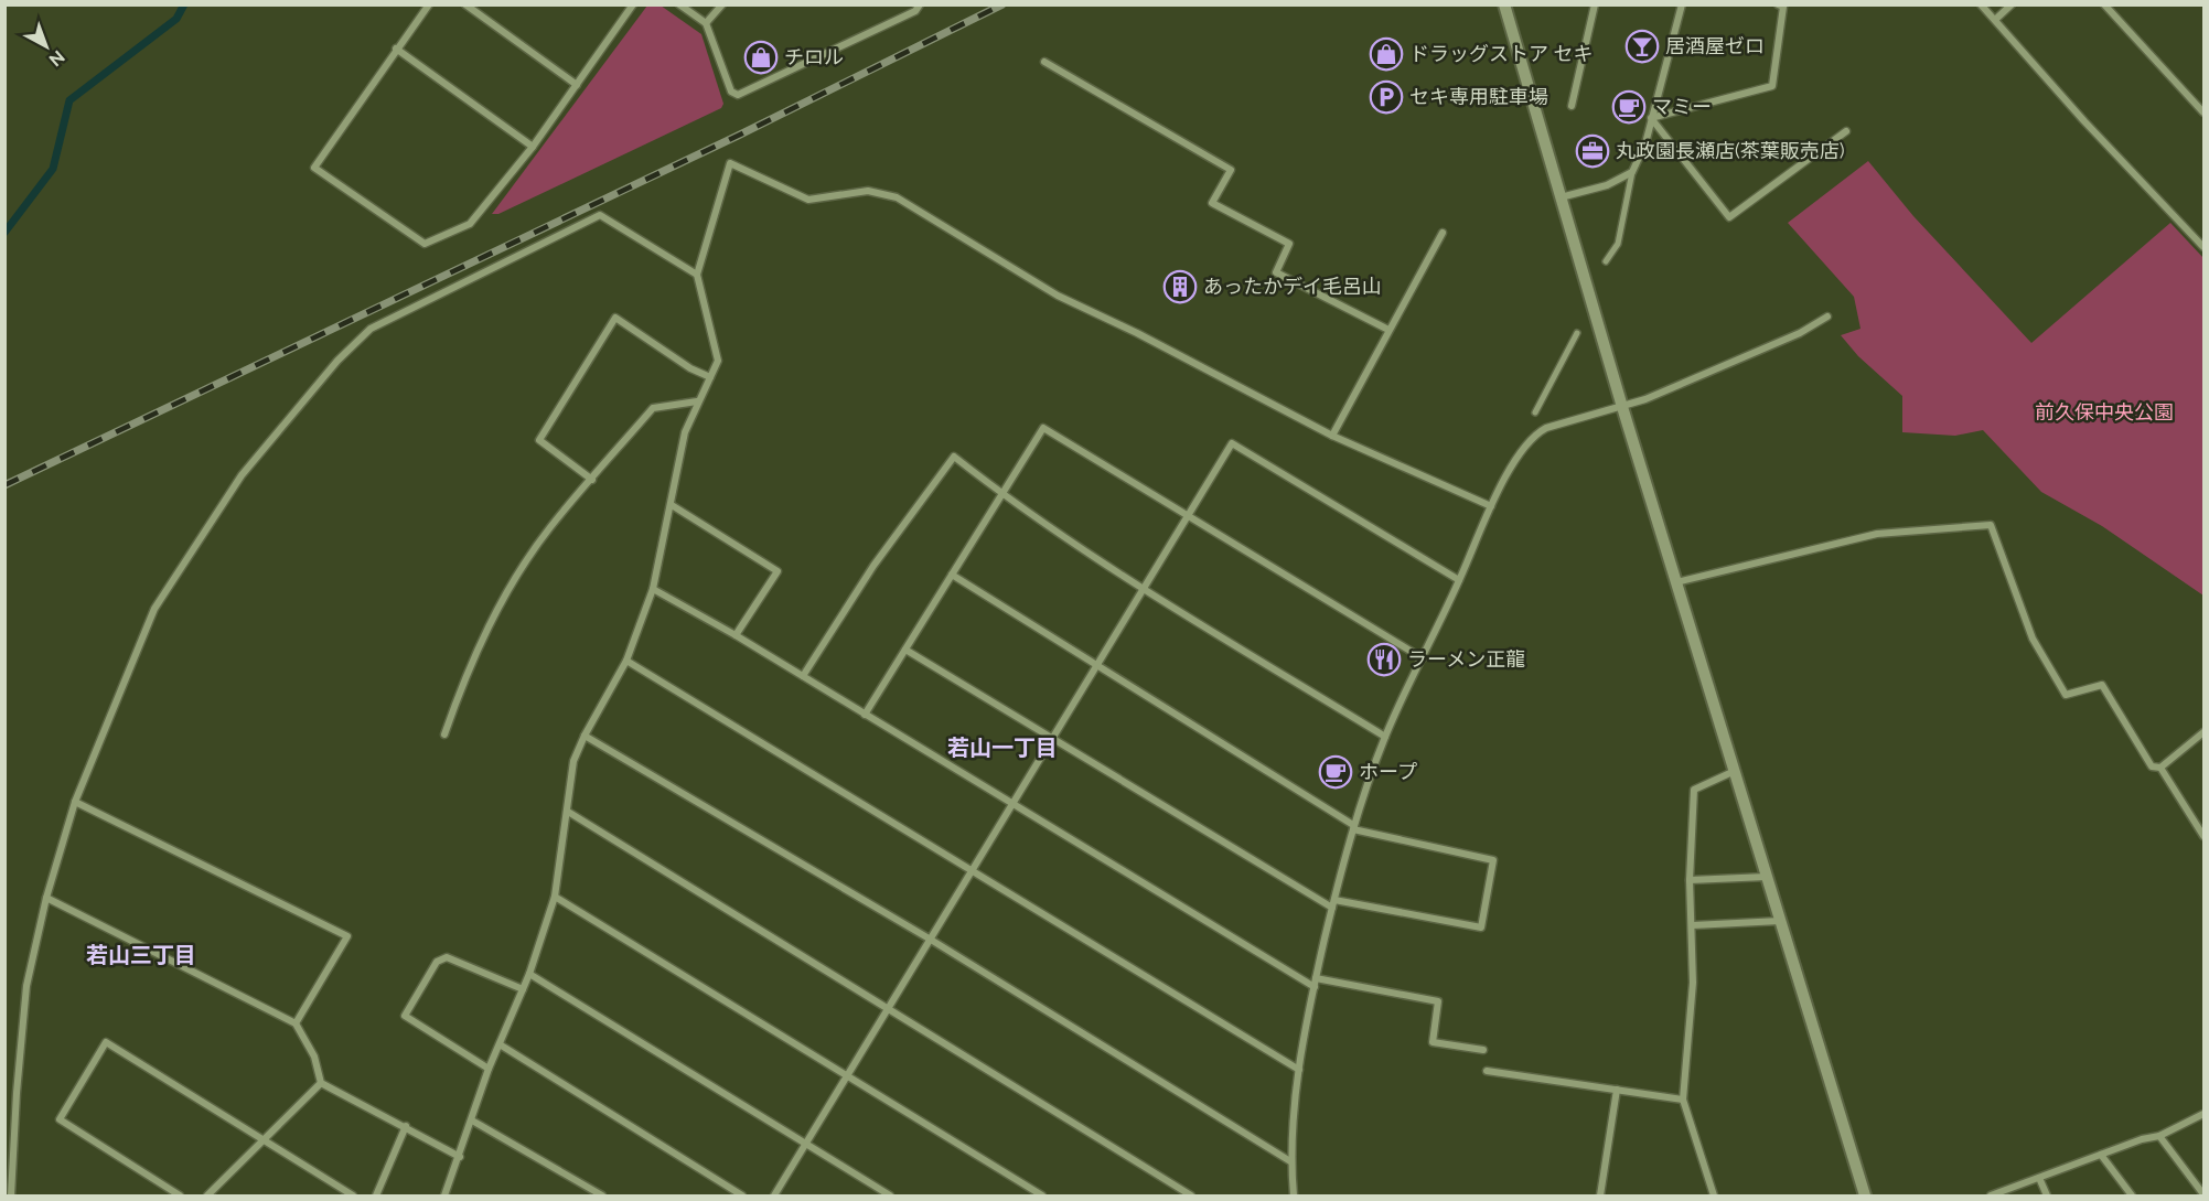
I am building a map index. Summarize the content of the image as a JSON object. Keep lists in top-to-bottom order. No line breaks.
{"districts":["若山一丁目","若山三丁目"],"parks":["前久保中央公園"],"places":{"bar":["居酒屋ゼロ"],"shop":["ドラッグストア セキ","チロル"],"parking":["セキ専用駐車場"],"cafe":["マミー","ホープ"],"office":["丸政園長瀬店(茶葉販売店)"],"building":["あったかデイ毛呂山"],"restaurant":["ラーメン正龍"]},"north":"bottom right"}
